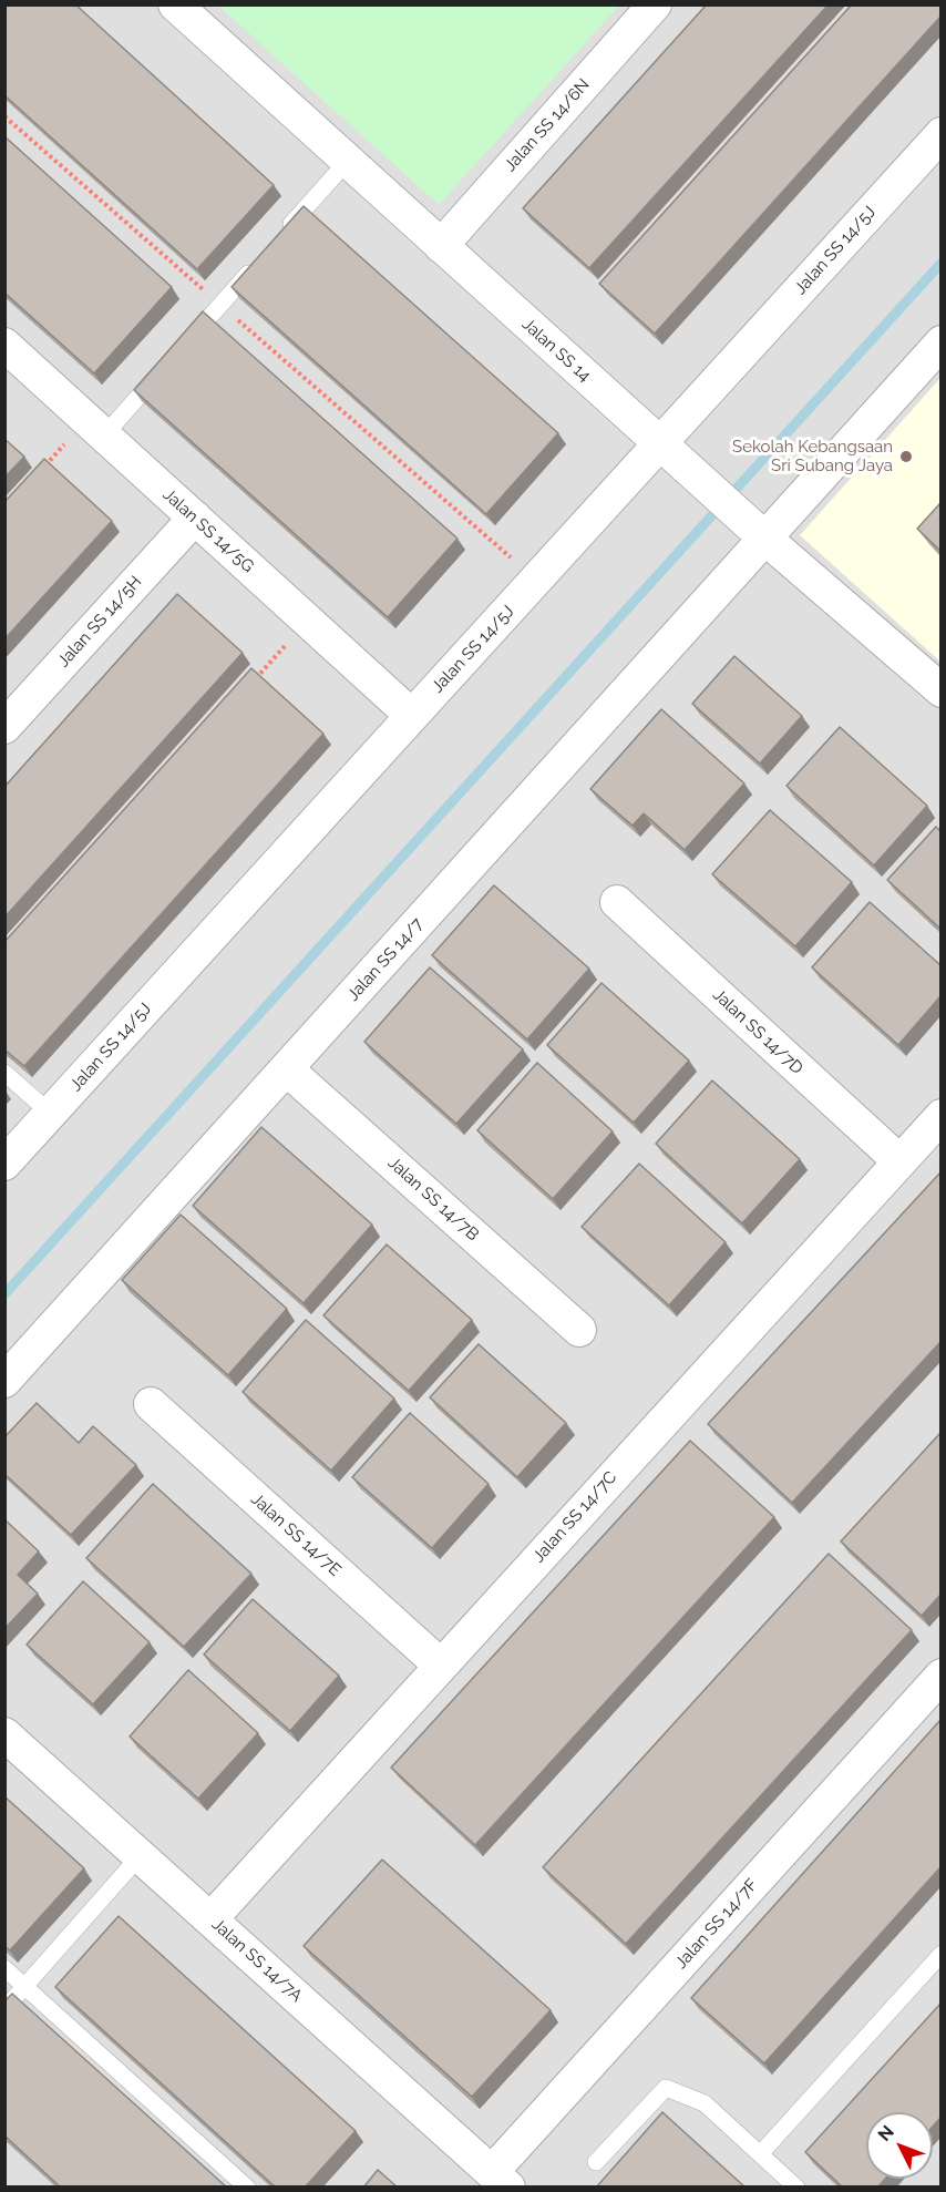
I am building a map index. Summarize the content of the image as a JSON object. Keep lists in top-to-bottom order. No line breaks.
{"streets":{"street":["Jalan SS 14/6N","Jalan SS 14/5J","Jalan SS 14","Jalan SS 14/5G","Jalan SS 14/5H","Jalan SS 14/7","Jalan SS 14/7D","Jalan SS 14/7B","Jalan SS 14/7C","Jalan SS 14/7E","Jalan SS 14/7F","Jalan SS 14/7A"]},"crossings":[["Jalan SS 14/6N","Jalan SS 14"],["Jalan SS 14/5J","Jalan SS 14"],["Jalan SS 14/5J","Jalan SS 14/5G"],["Jalan SS 14","Jalan SS 14/7"],["Jalan SS 14/5G","Jalan SS 14/5H"],["Jalan SS 14/7","Jalan SS 14/7B"],["Jalan SS 14/7D","Jalan SS 14/7C"],["Jalan SS 14/7C","Jalan SS 14/7E"],["Jalan SS 14/7C","Jalan SS 14/7A"],["Jalan SS 14/7F","Jalan SS 14/7A"]],"places":["Sekolah Kebangsaan Sri Subang Jaya"],"north":"top left"}
